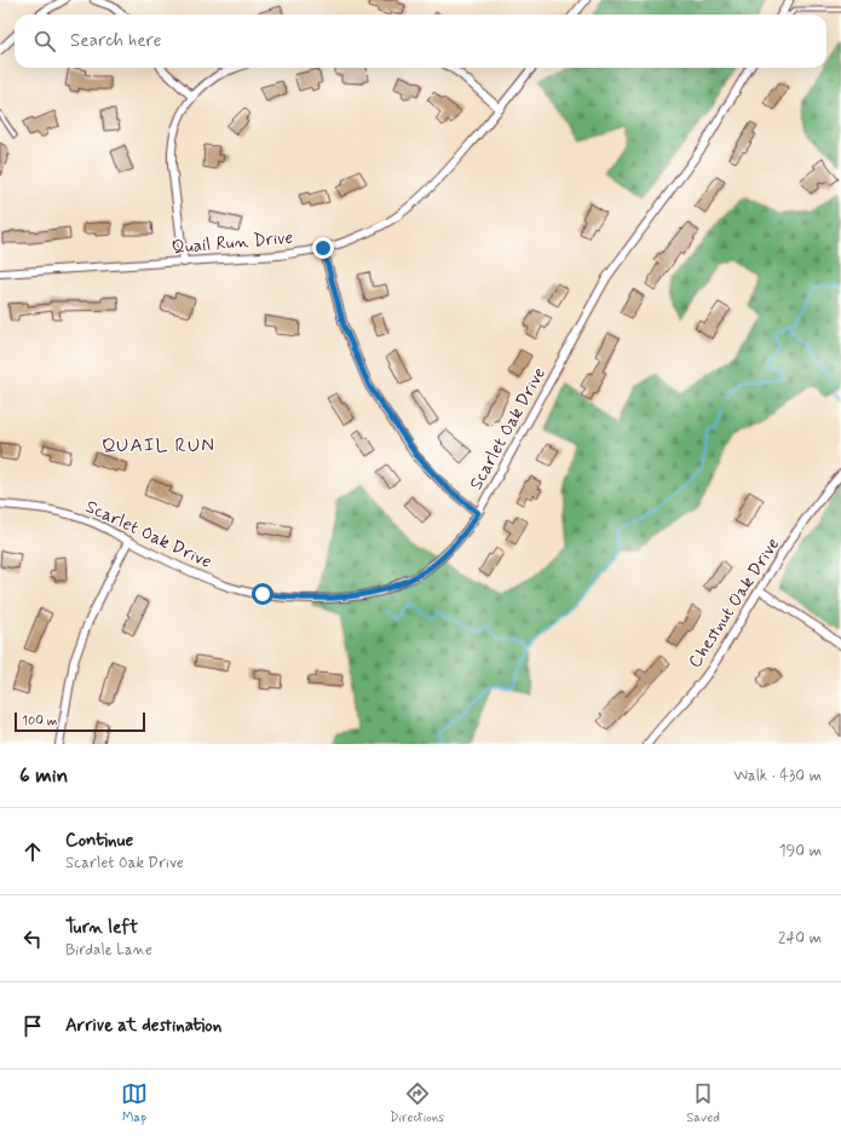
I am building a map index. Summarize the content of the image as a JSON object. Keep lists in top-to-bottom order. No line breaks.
{"streets":{"street":["Quail Run Drive","Scarlet Oak Drive","Chestnut Oak Drive"]},"districts":["QUAIL RUN"],"scale_bar":"100 m","page":{"search":"Search here","scale":"100 m","heading":["6 min","Walk · 430 m"],"list":[["Continue","Scarlet Oak Drive","190 m"],["Turn left","Birdale Lane","240 m"],"Arrive at destination"],"nav":["Map","Directions","Saved"]}}
